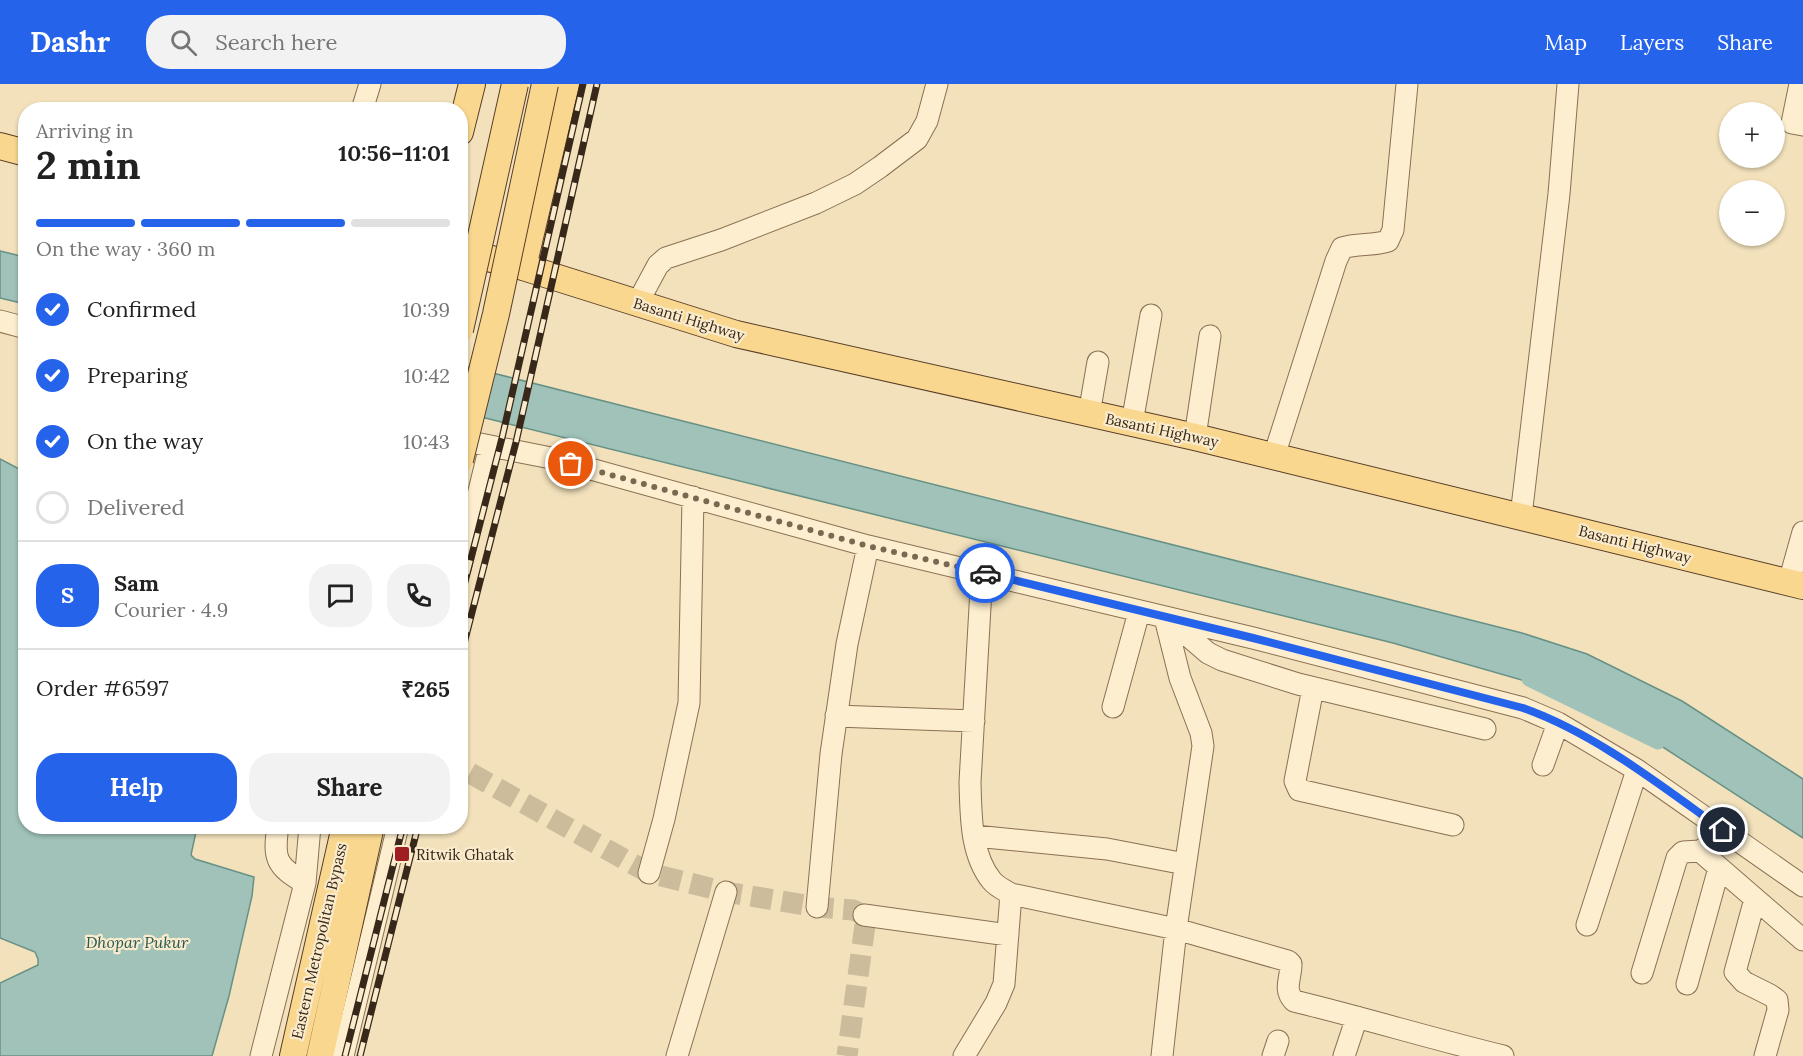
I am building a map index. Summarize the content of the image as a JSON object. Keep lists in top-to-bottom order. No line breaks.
{"streets":{"main road":["Basanti Highway","Eastern Metropolitan Bypass"]},"water":["Dhopar Pukur"],"places":{"transit":["Ritwik Ghatak"]},"page":{"header":"Dashr","search":"Search here","nav":["Map","Layers","Share"],"map_buttons":["+","−"],"heading":["2 min","Arriving in","10:56–11:01"],"panel":["Sam","Courier · 4.9","Order #6597","₹265"],"bar":"On the way · 360 m","list":[["Confirmed","10:39"],["Preparing","10:42"],["On the way","10:43"],"Delivered"],"round":"S","buttons":["Help","Share"]}}
